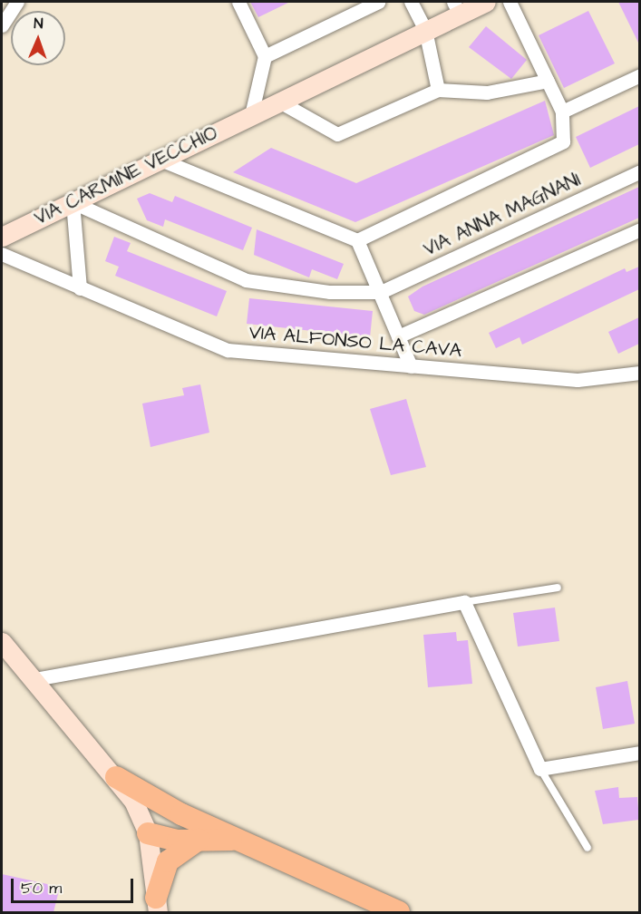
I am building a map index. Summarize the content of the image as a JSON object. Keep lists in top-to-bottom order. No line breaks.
{"streets":{"street":["VIA CARMINE VECCHIO","VIA ANNA MAGNANI","VIA ALFONSO LA CAVA"]},"scale_bar":"50 m","north":"top"}
